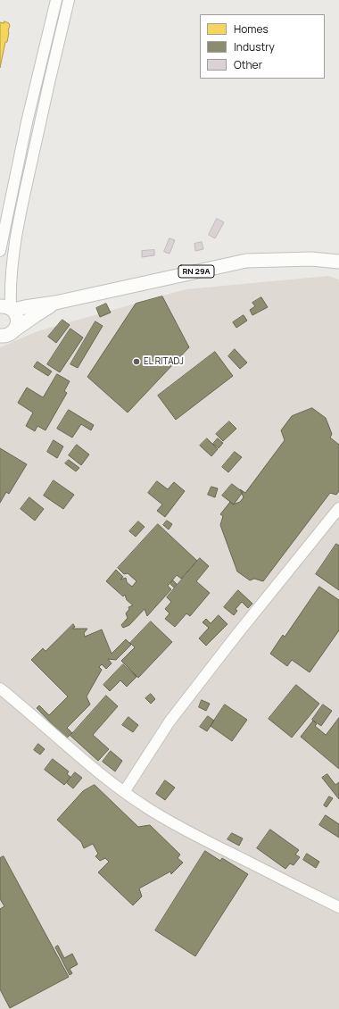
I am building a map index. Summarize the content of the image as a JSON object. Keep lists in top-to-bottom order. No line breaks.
{"streets":{"main road":["RN 29A"]},"places":["EL RITADJ"],"legend":["Homes","Industry","Other"]}
